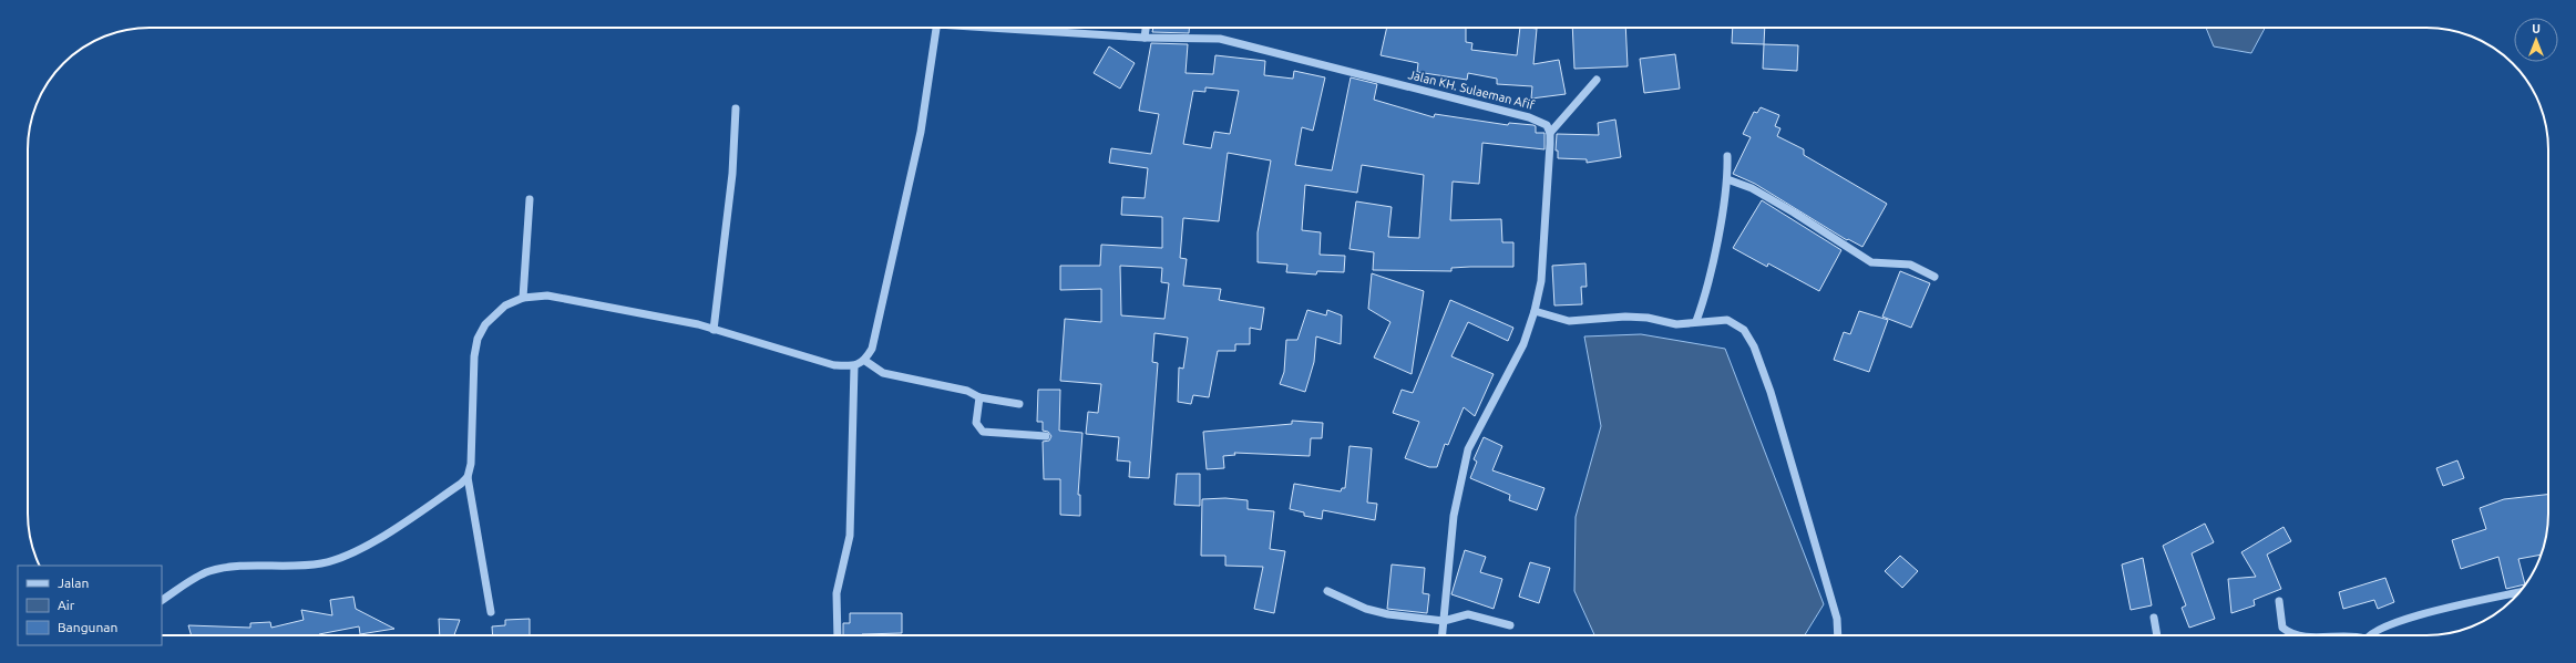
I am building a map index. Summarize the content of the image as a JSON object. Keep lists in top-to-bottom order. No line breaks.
{"streets":{"street":["Jalan KH. Sulaeman Afif"]},"legend":["Jalan","Air","Bangunan"],"north":"top"}
